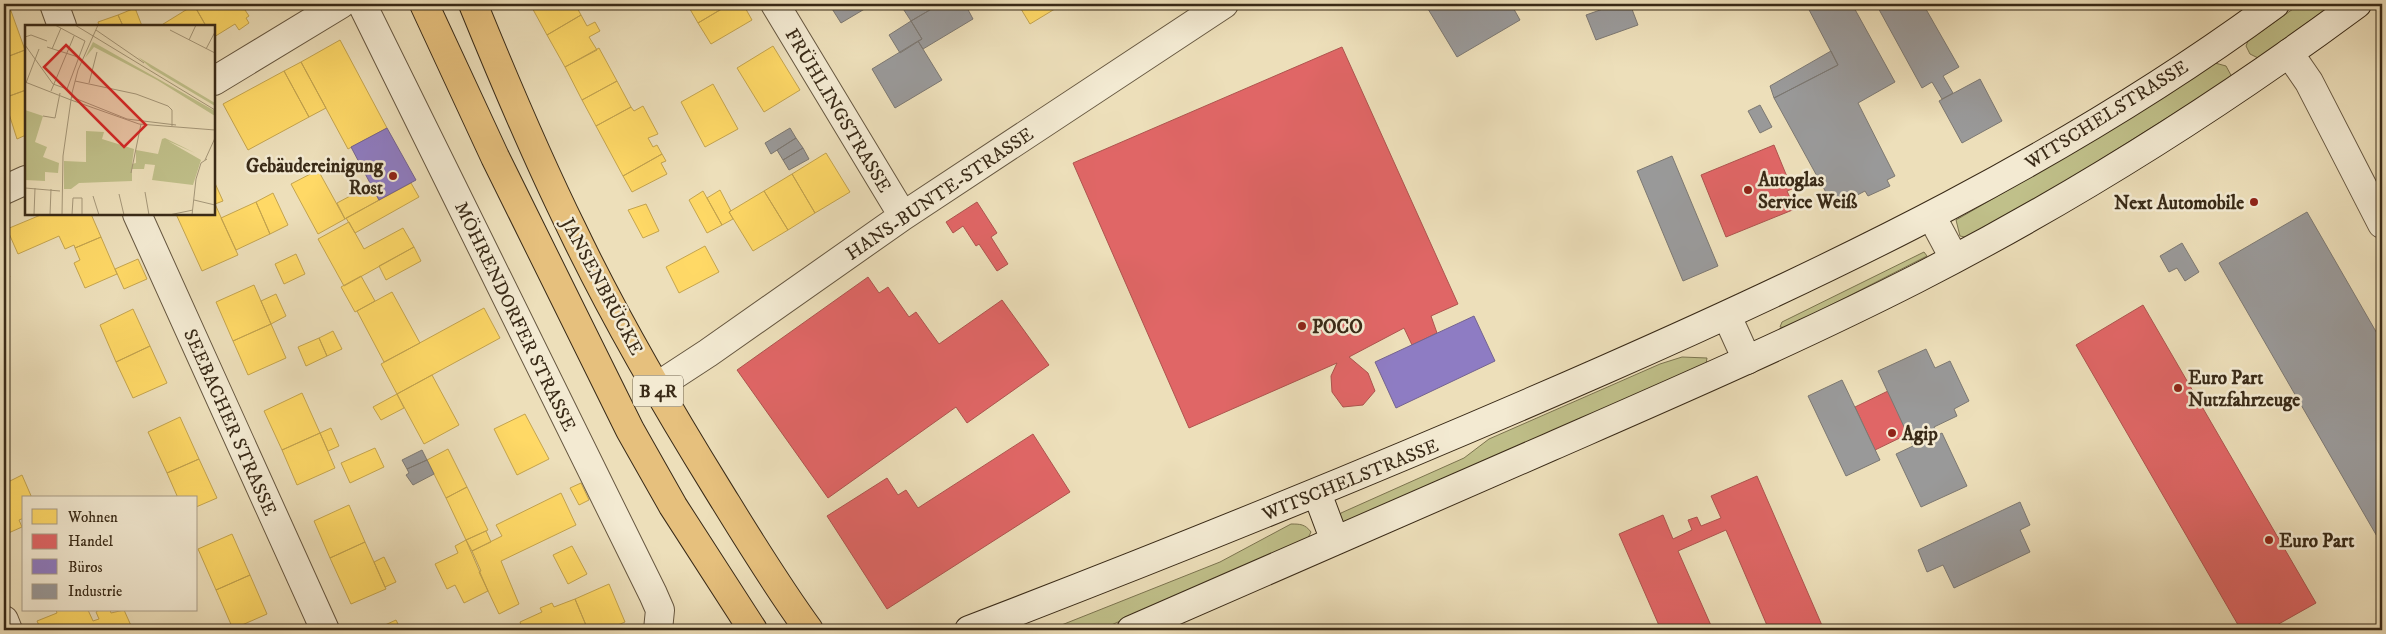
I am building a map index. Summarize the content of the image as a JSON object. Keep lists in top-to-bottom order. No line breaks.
{"streets":{"main road":["JANSENBRÜCKE","B 4R"],"street":["FRÜHLINGSTRASSE","WITSCHELSTRASSE","HANS-BUNTE-STRASSE","MÖHRENDORFER STRASSE","SEEBACHER STRASSE"]},"crossings":[["FRÜHLINGSTRASSE","HANS-BUNTE-STRASSE"],["HANS-BUNTE-STRASSE","JANSENBRÜCKE"]],"places":["Gebäudereinigung Rost","Autoglas Service Weiß","Next Automobile","POCO","Euro Part Nutzfahrzeuge","Agip","Euro Part"],"legend":["Wohnen","Handel","Büros","Industrie"]}
